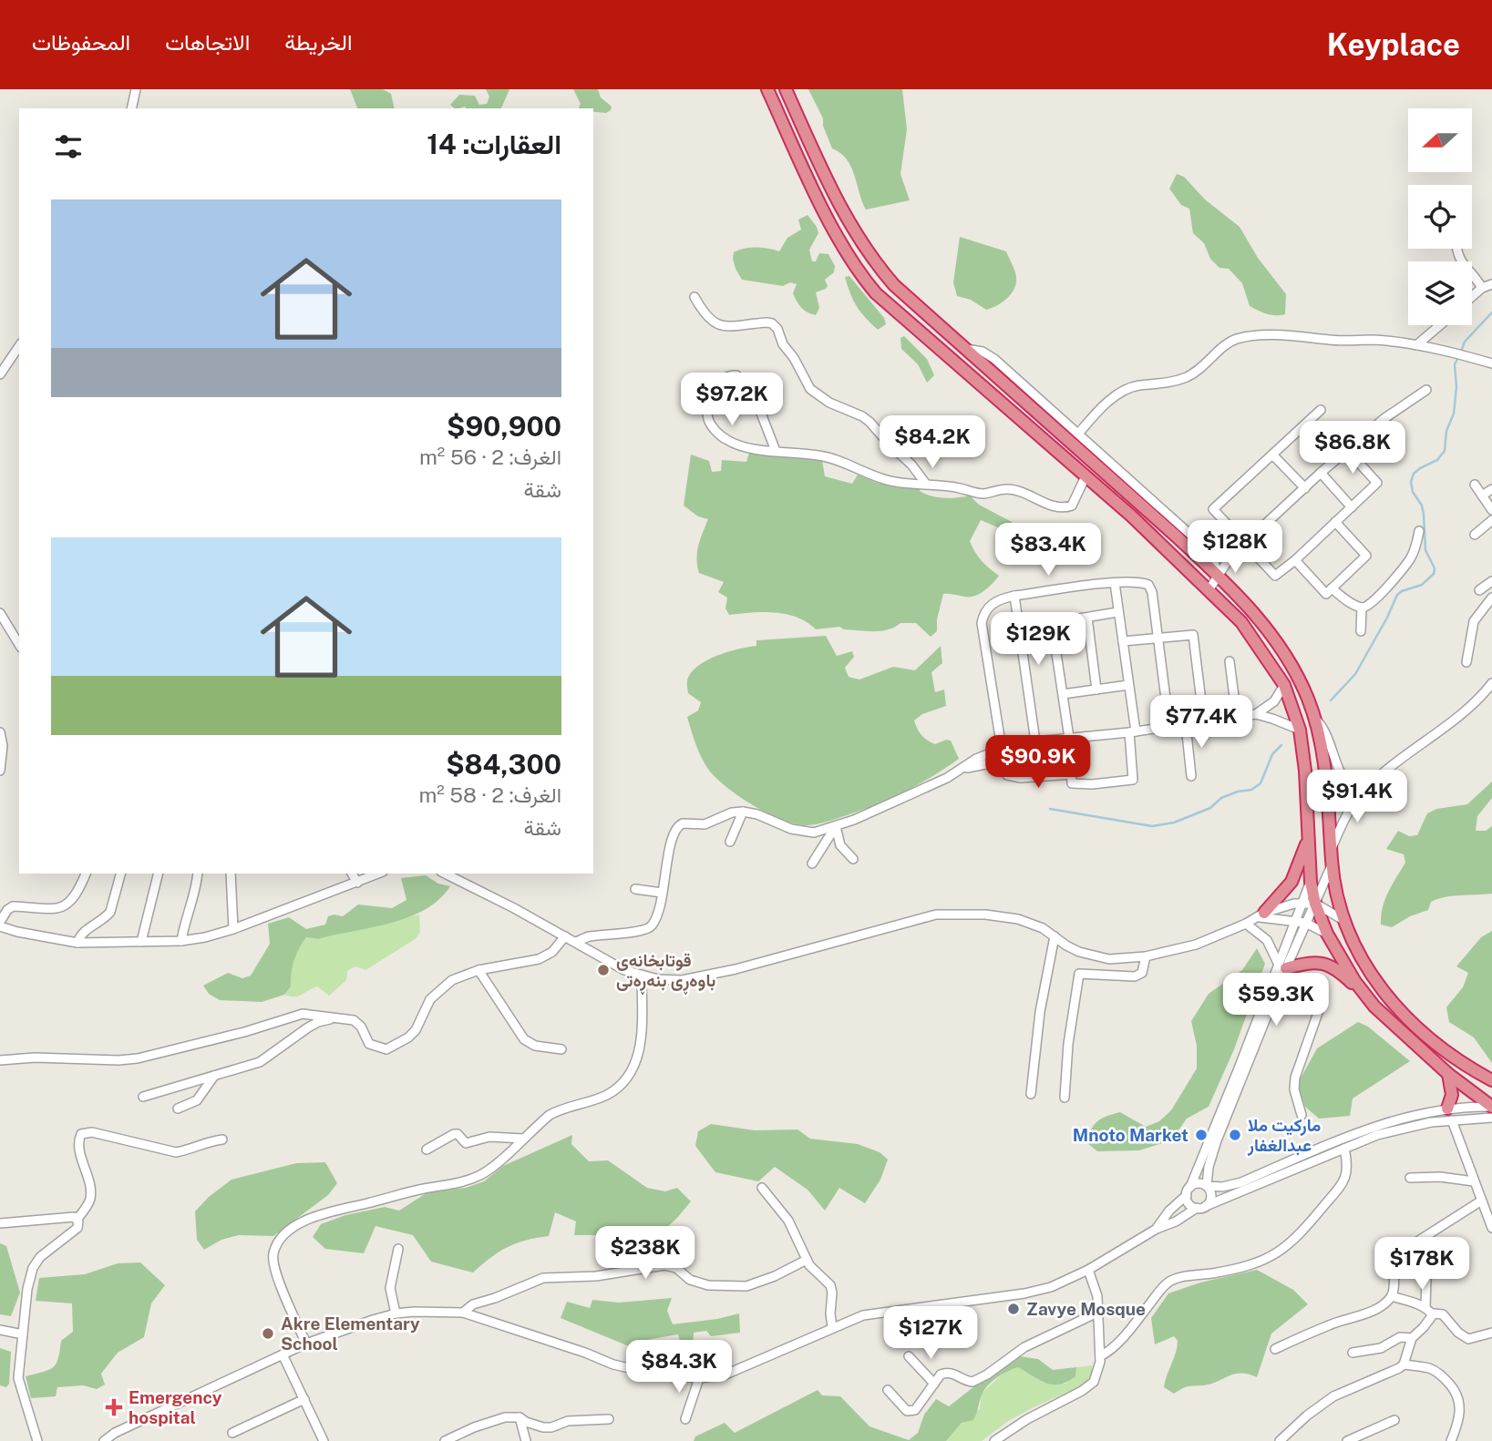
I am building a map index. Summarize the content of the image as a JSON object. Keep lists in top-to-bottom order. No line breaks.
{"places":{"other":["قوتابخانەی باوەڕی بنەڕەتی","Mnoto Market","ماركيت ملا عبدالغفار","Zavye Mosque","Akre Elementary School"],"health":["Emergency hospital"]},"north":"left","page":{"header":"Keyplace","nav":["الخريطة","الاتجاهات","المحفوظات"],"heading":"العقارات: 14","list":[{"name":"$90,900","note":"الغرف: 2 · 56 m² · شقة"},{"name":"$84,300","note":"الغرف: 2 · 58 m² · شقة"}],"price":["$97.2K","$84.2K","$86.8K","$128K","$83.4K","$129K","$77.4K","$90.9K","$91.4K","$59.3K","$238K","$178K","$127K","$84.3K"]}}
